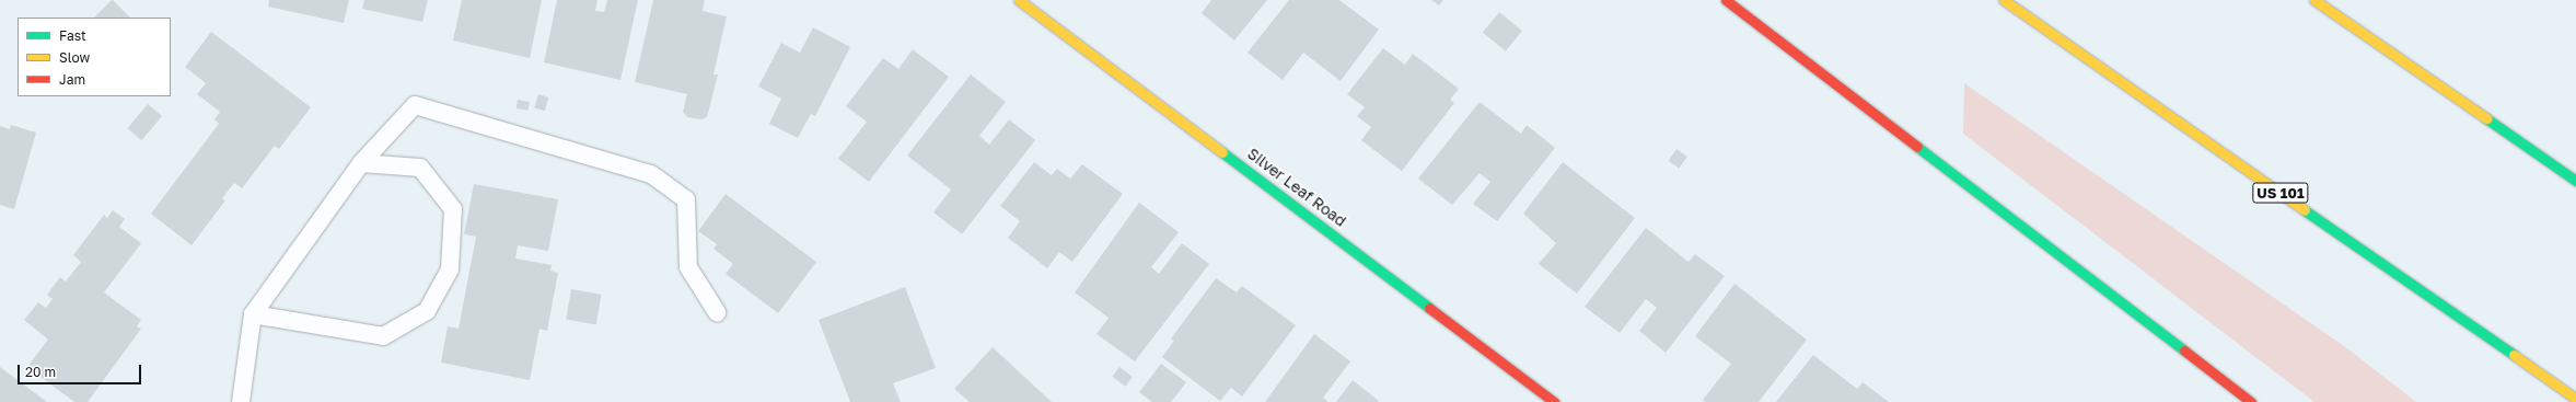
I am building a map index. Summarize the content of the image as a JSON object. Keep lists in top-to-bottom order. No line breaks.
{"streets":{"main road":["Silver Leaf Road","US 101"]},"legend":["Fast","Slow","Jam"],"scale_bar":"20 m"}
